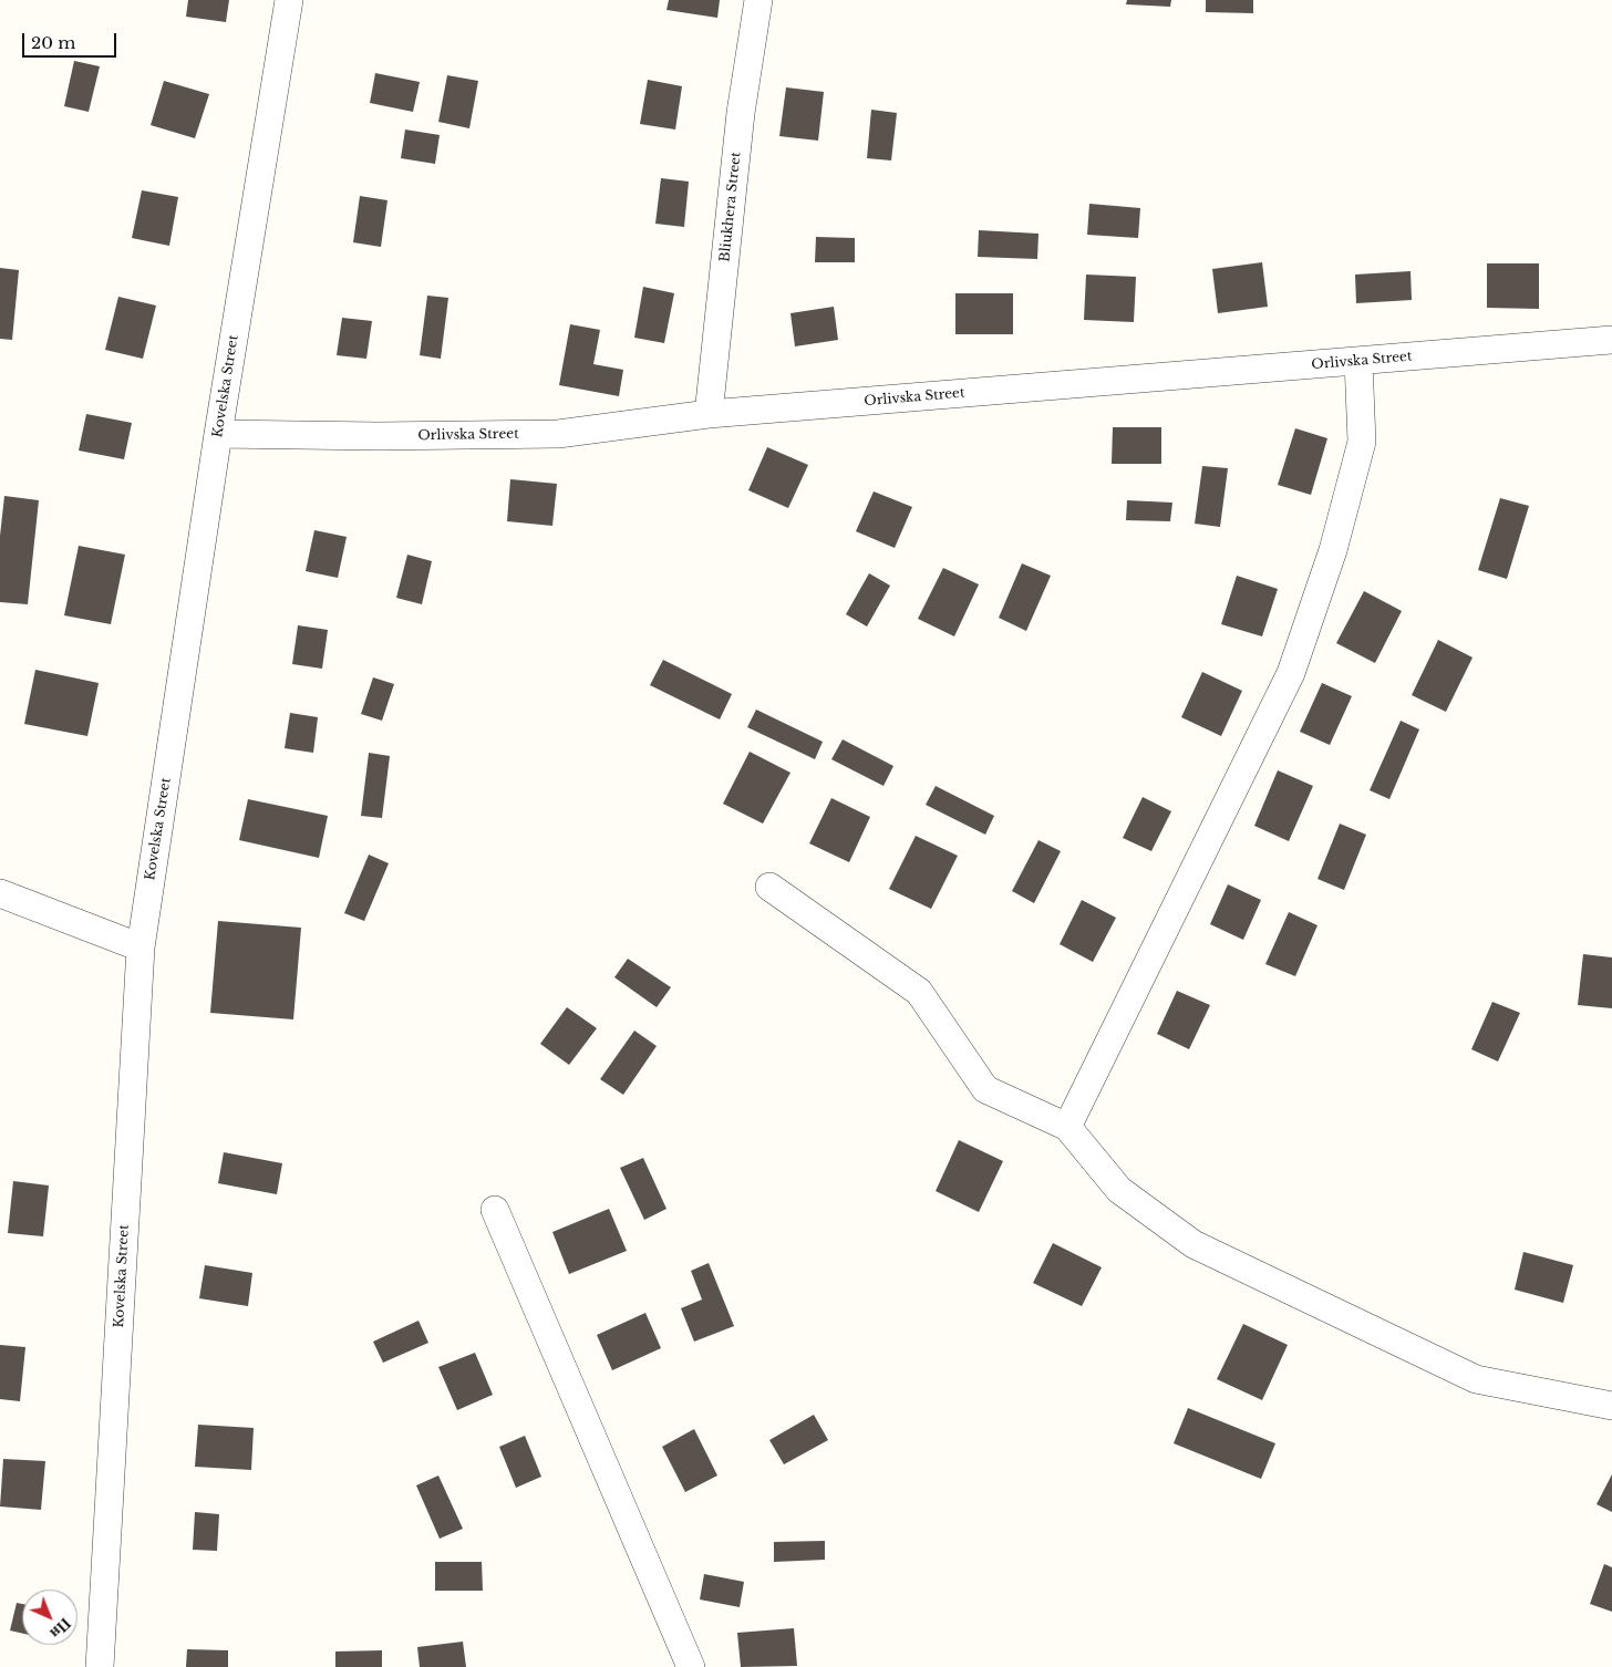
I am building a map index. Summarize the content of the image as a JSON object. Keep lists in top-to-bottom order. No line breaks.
{"streets":{"street":["Bliukhera Street","Orlivska Street","Kovelska Street"]},"crossings":[["Bliukhera Street","Orlivska Street"],["Orlivska Street","Kovelska Street"]],"scale_bar":"20 m","north":"bottom right"}
